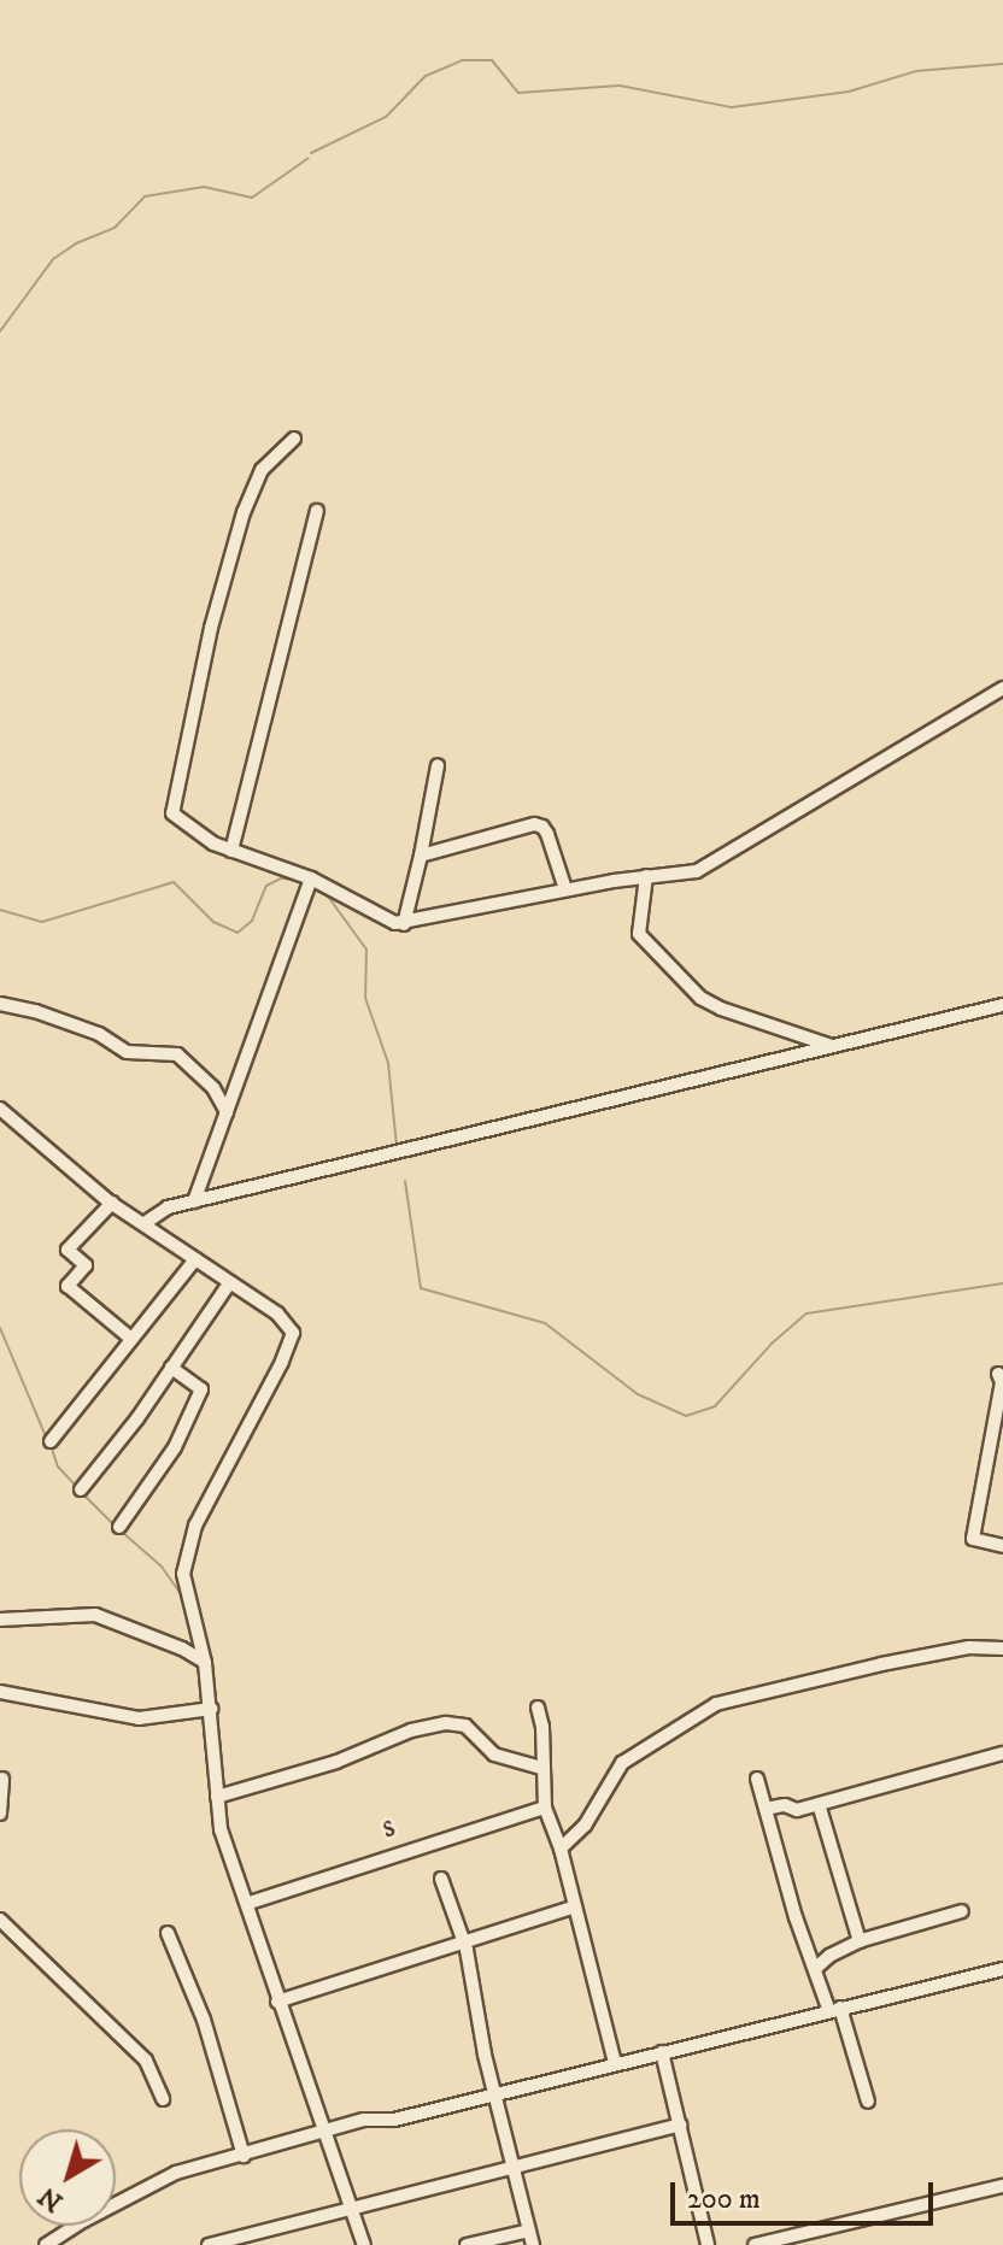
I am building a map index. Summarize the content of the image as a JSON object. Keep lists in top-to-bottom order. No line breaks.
{"streets":{"street":["s"]},"scale_bar":"200 m","north":"bottom left"}
